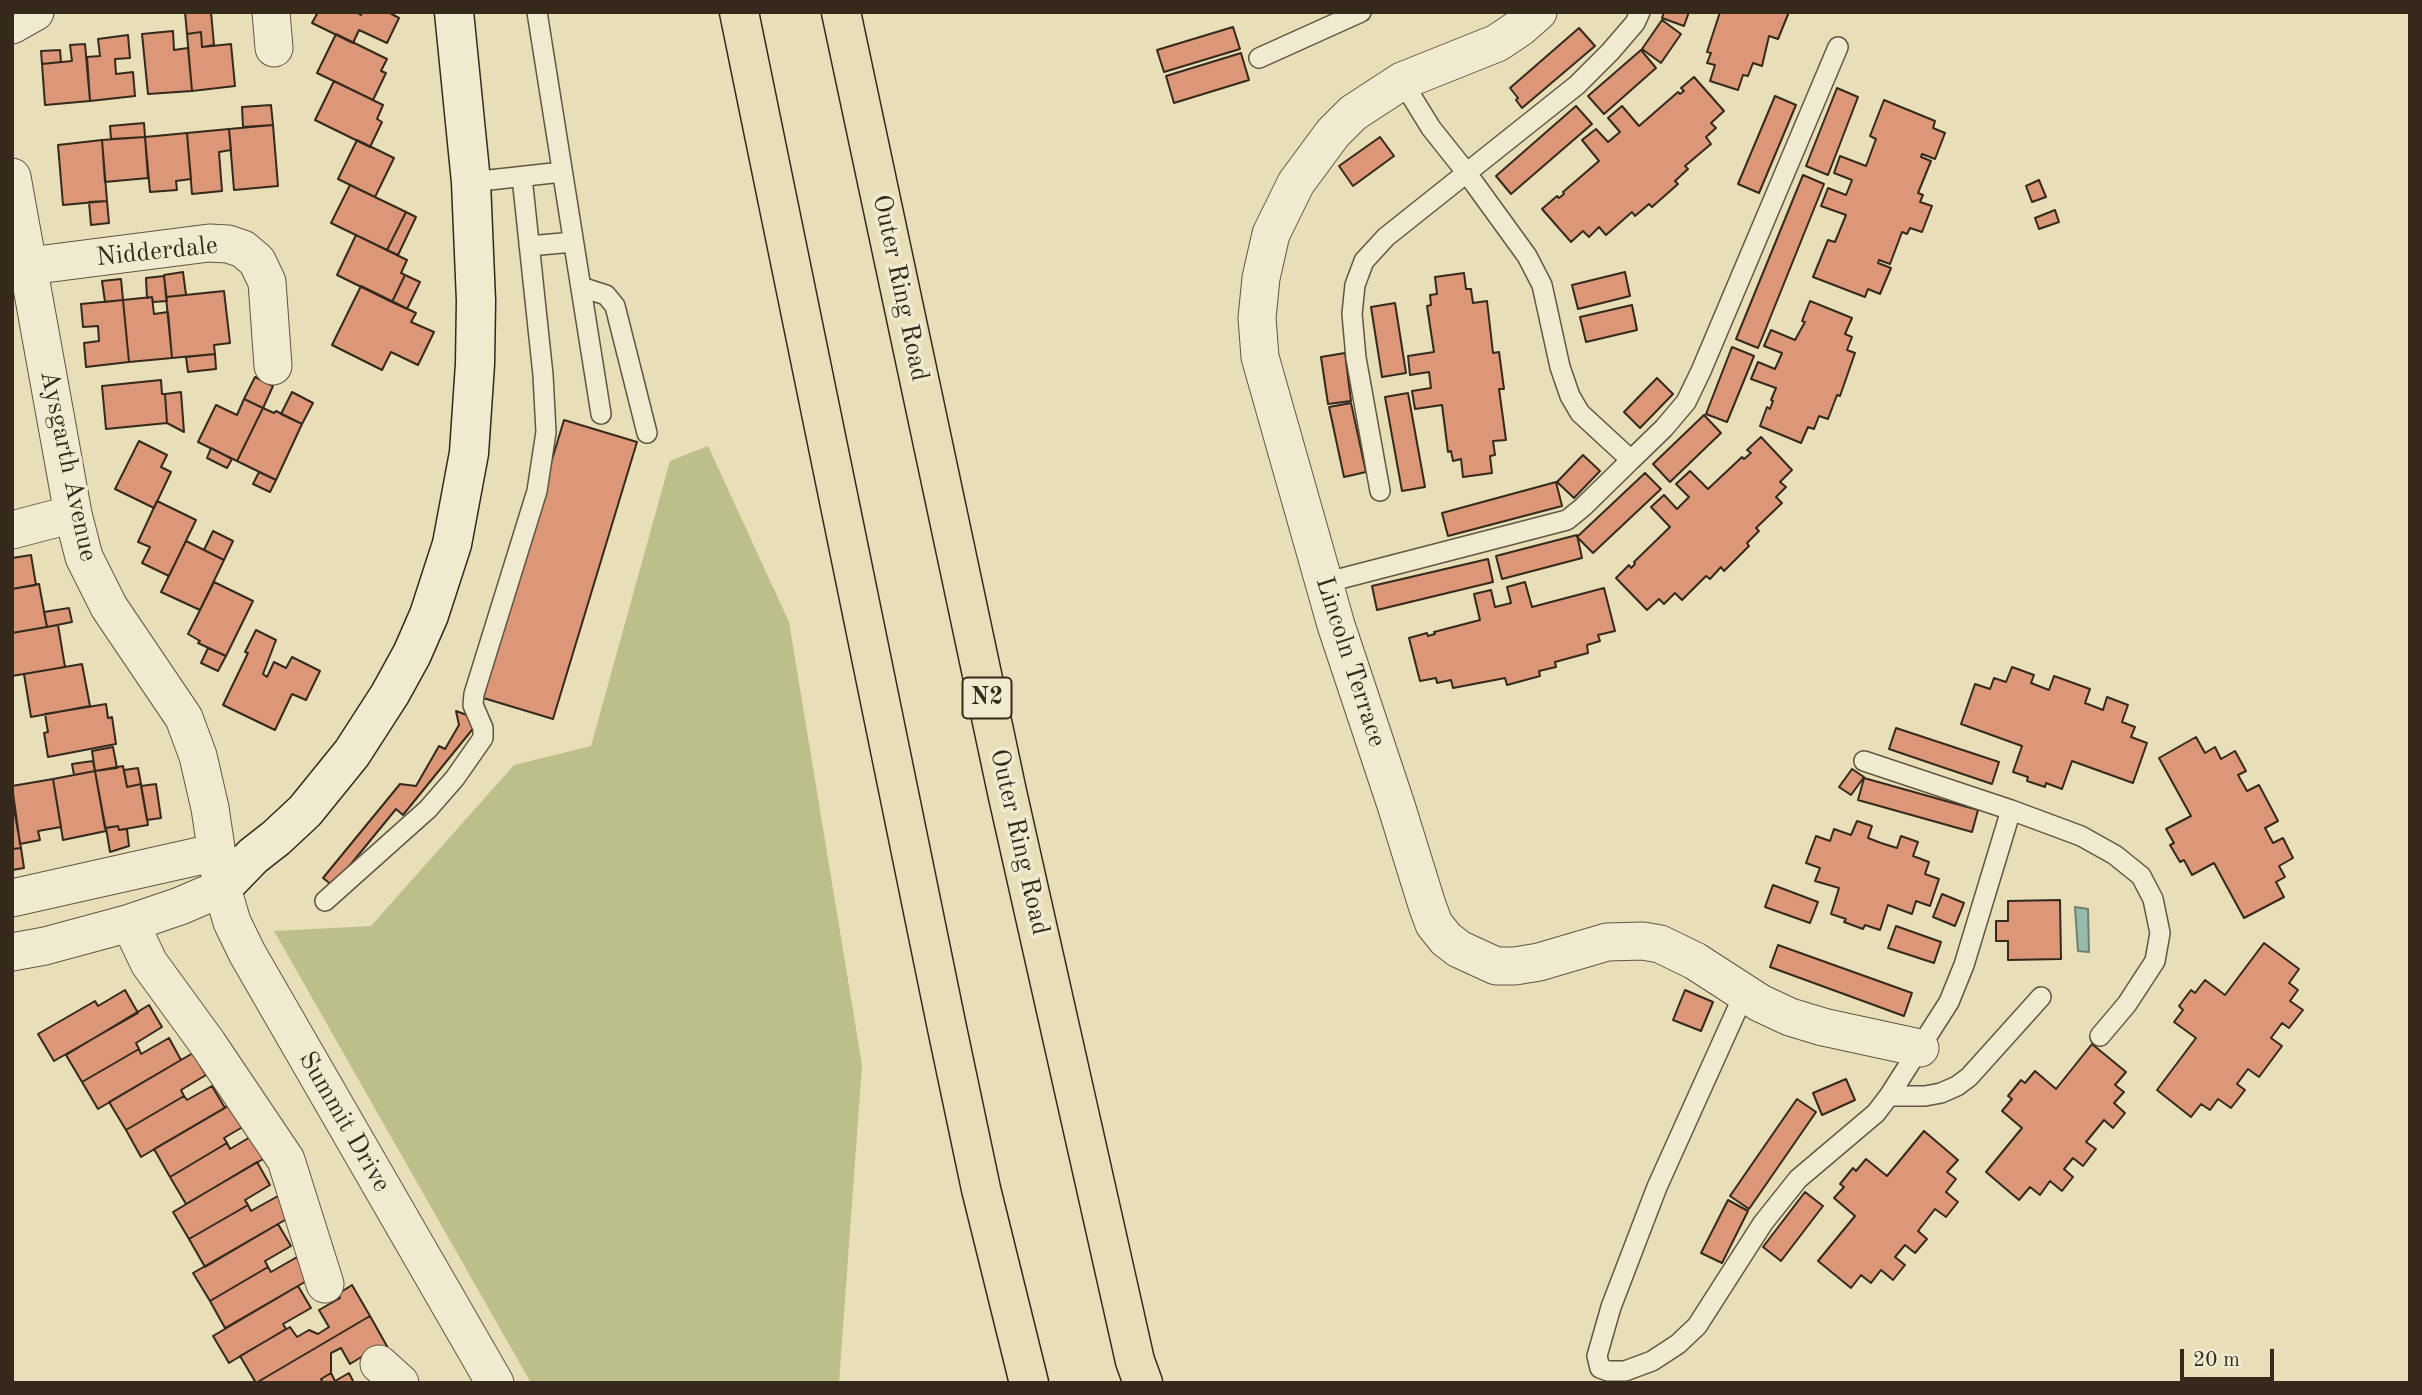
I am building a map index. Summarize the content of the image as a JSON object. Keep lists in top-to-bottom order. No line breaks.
{"streets":{"highway":["Outer Ring Road","N2"],"street":["Nidderdale","Aysgarth Avenue","Lincoln Terrace","Summit Drive"]},"crossings":[["Nidderdale","Aysgarth Avenue"],["Aysgarth Avenue","Summit Drive"]],"scale_bar":"20 m"}
